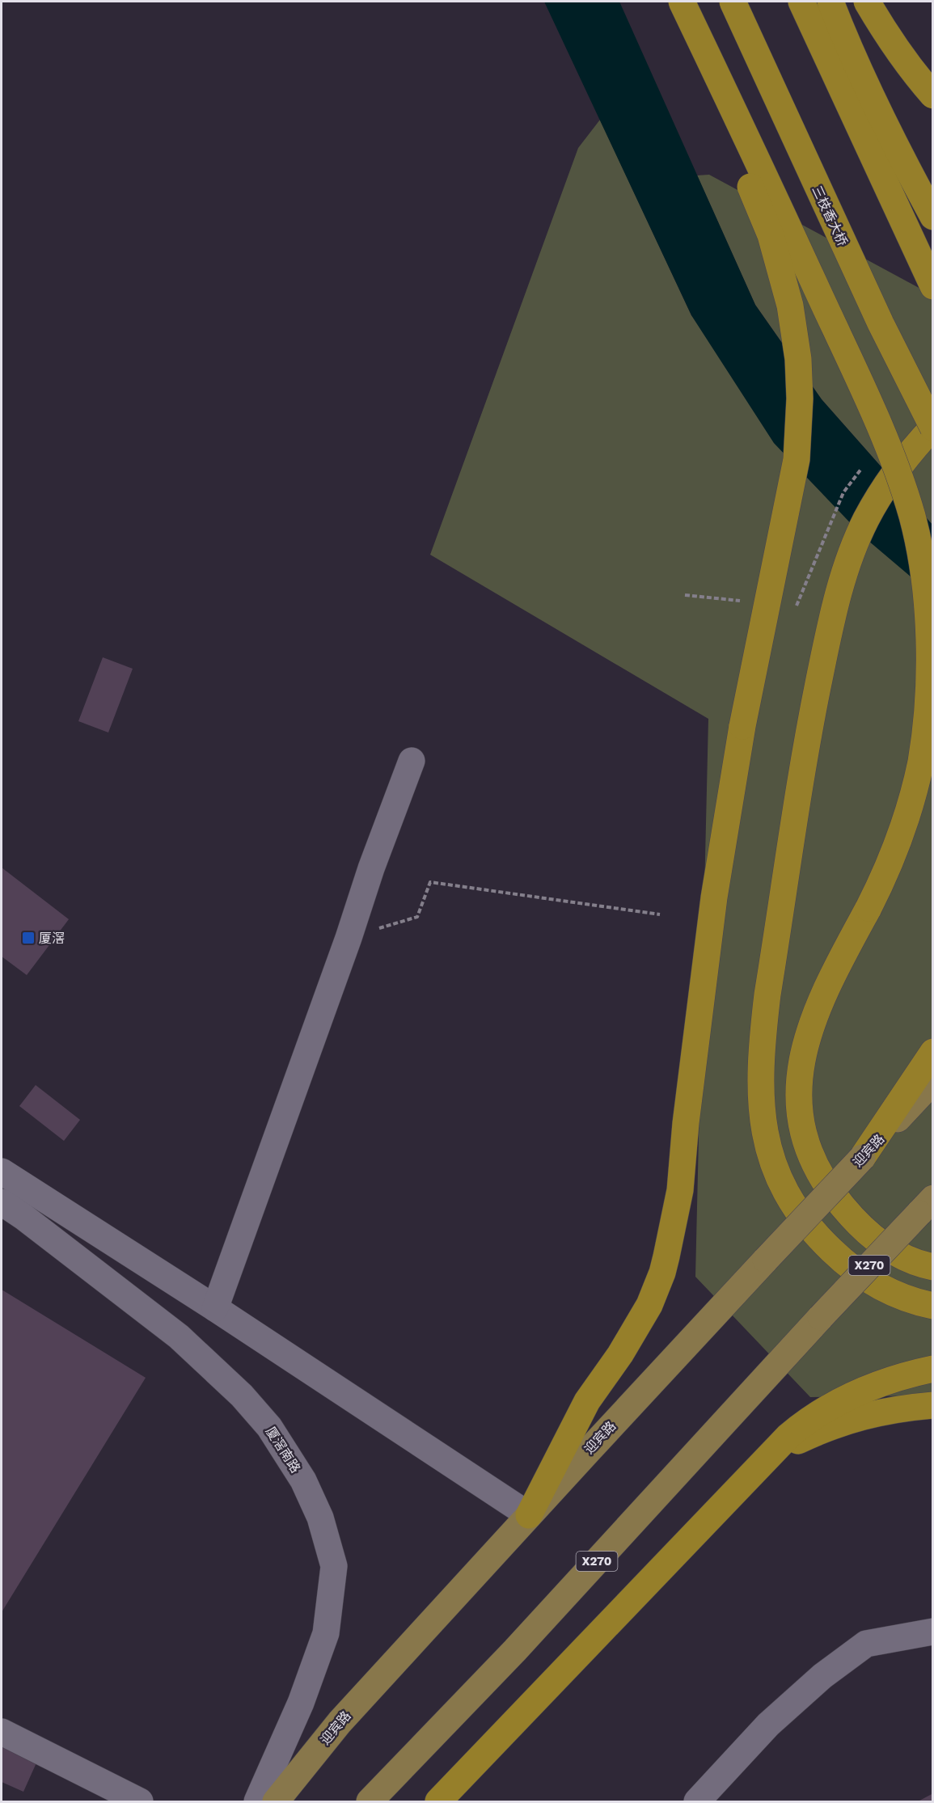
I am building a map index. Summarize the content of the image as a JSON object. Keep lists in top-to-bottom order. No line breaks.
{"streets":{"highway":["三枝香大桥"],"main road":["迎宾路","X270"],"street":["厦滘南路"]},"places":{"transit":["厦滘"]}}
